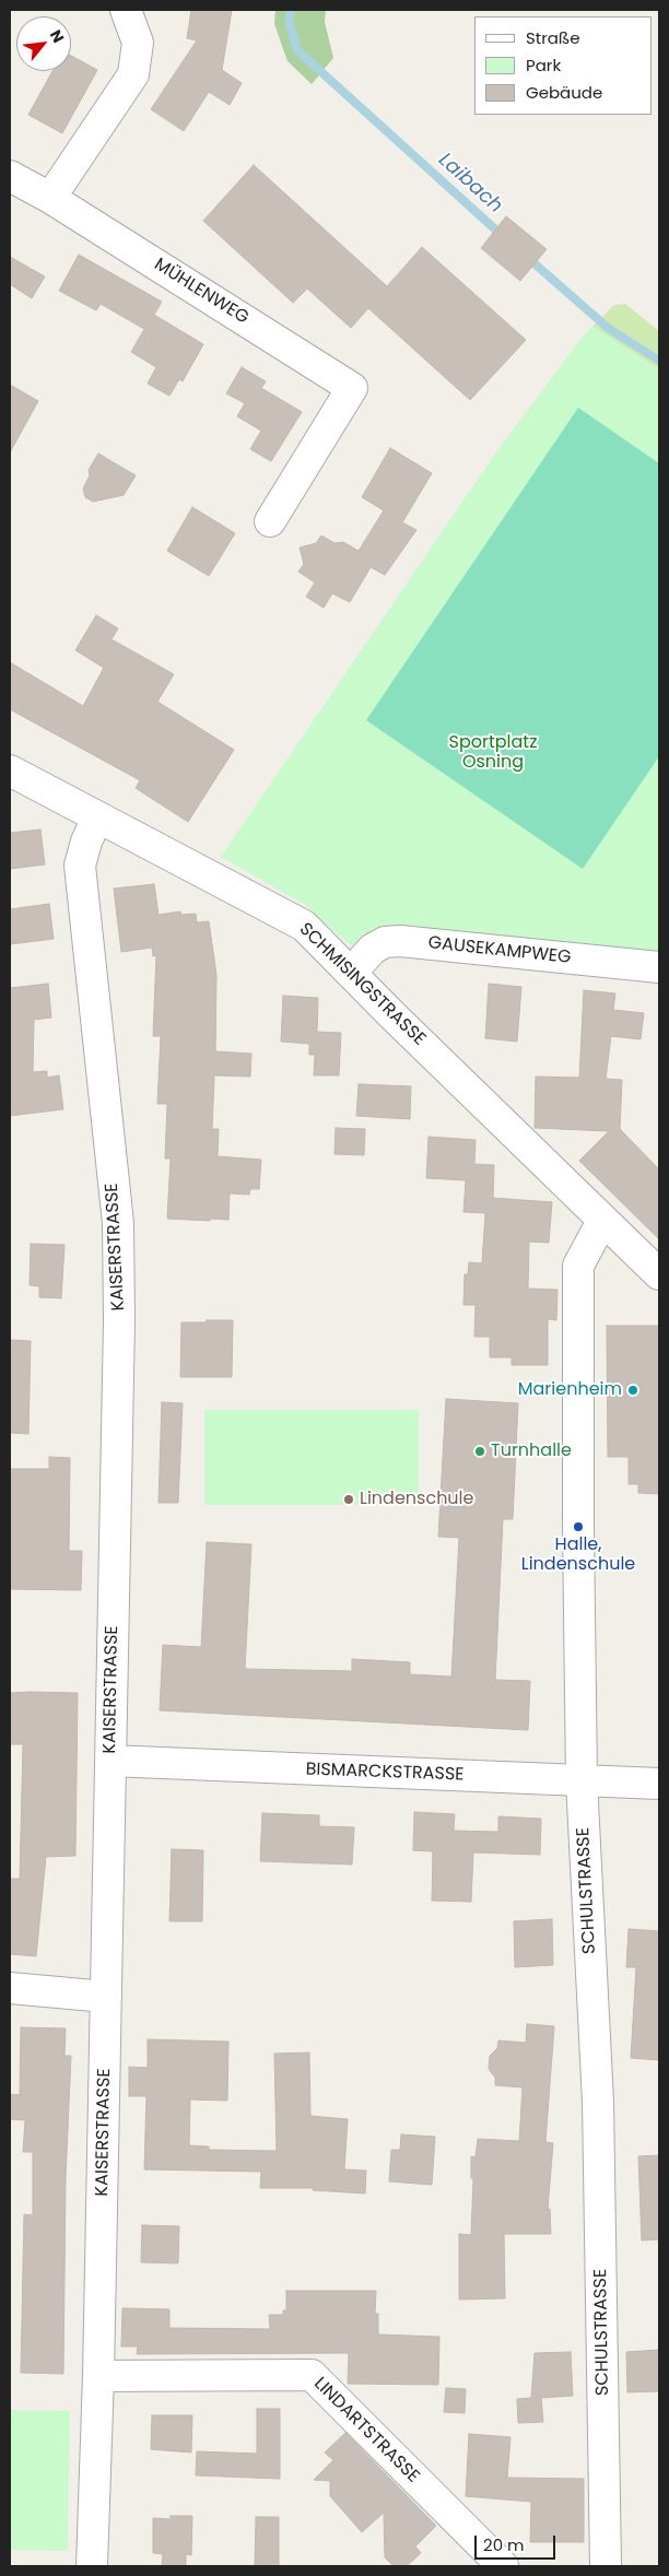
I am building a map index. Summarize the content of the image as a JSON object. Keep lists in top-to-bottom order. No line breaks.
{"streets":{"street":["MÜHLENWEG","GAUSEKAMPWEG","SCHMISINGSTRASSE","KAISERSTRASSE","BISMARCKSTRASSE","SCHULSTRASSE","LINDARTSTRASSE"]},"crossings":[["GAUSEKAMPWEG","SCHMISINGSTRASSE"],["SCHMISINGSTRASSE","KAISERSTRASSE"],["SCHMISINGSTRASSE","SCHULSTRASSE"],["KAISERSTRASSE","BISMARCKSTRASSE"],["KAISERSTRASSE","LINDARTSTRASSE"],["BISMARCKSTRASSE","SCHULSTRASSE"]],"water":["Laibach"],"parks":["Sportplatz Osning"],"places":["Marienheim","Turnhalle","Lindenschule","Halle, Lindenschule"],"legend":["Straße","Park","Gebäude"],"scale_bar":"20 m","north":"top right"}
